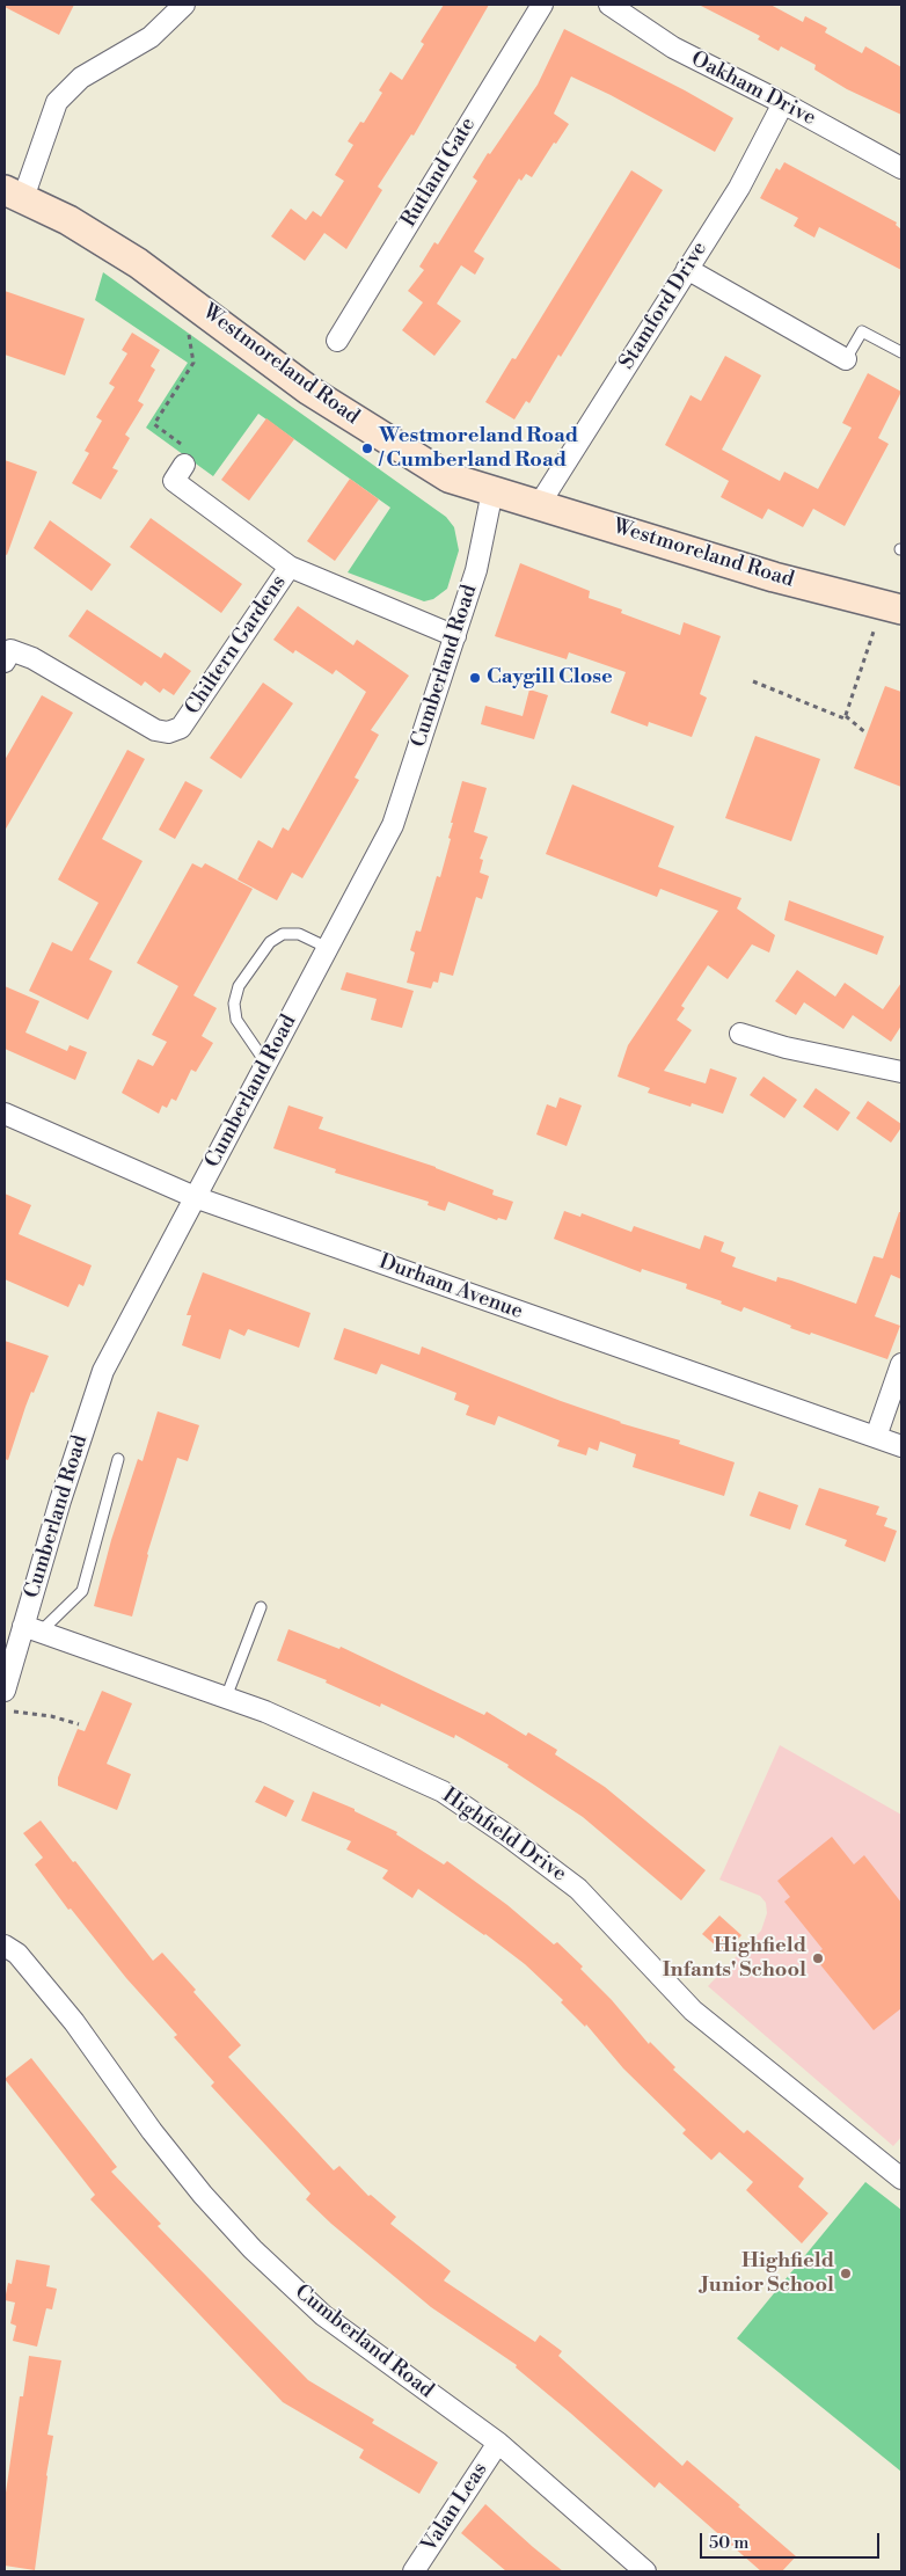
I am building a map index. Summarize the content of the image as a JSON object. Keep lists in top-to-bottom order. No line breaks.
{"streets":{"main road":["Westmoreland Road"],"street":["Oakham Drive","Rutland Gate","Stamford Drive","Chiltern Gardens","Cumberland Road","Durham Avenue","Highfield Drive","Valan Leas"]},"crossings":[["Oakham Drive","Stamford Drive"],["Stamford Drive","Westmoreland Road"],["Westmoreland Road","Cumberland Road"],["Cumberland Road","Durham Avenue"],["Cumberland Road","Highfield Drive"],["Cumberland Road","Valan Leas"]],"places":["Westmoreland Road / Cumberland Road","Caygill Close","Highfield Infants' School","Highfield Junior School"],"scale_bar":"50 m"}
